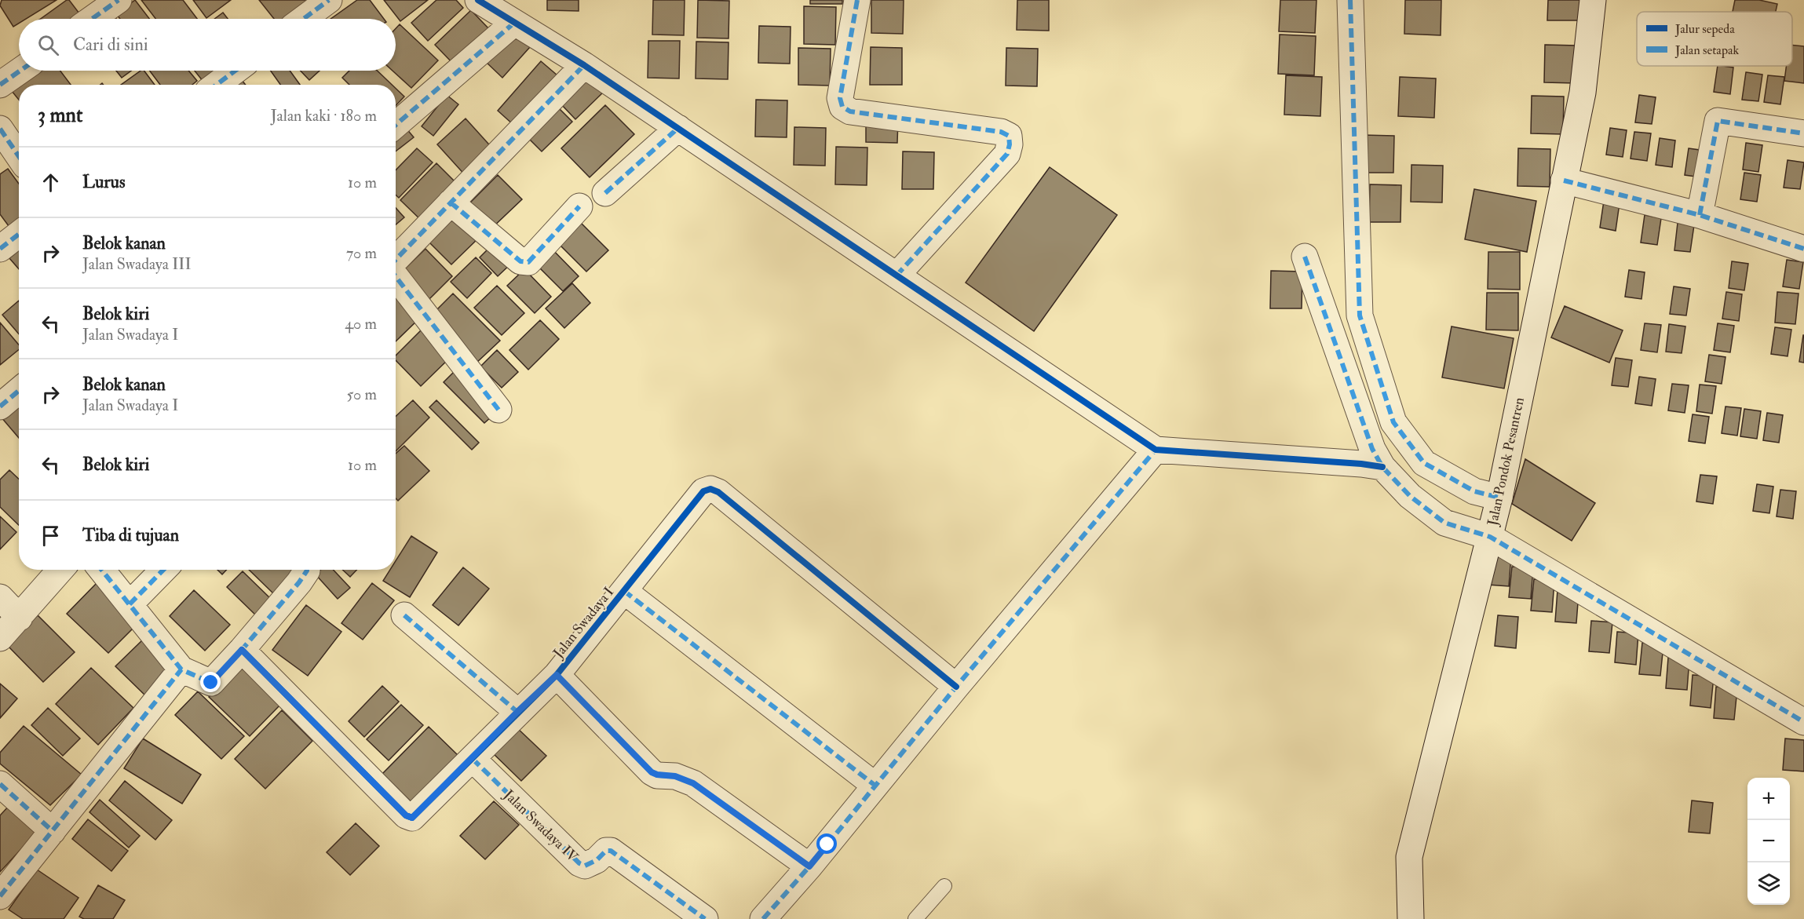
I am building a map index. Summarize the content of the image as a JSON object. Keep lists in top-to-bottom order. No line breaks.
{"streets":{"street":["Jalan Pondok Pesantren","Jalan Swadaya I","Jalan Swadaya IV"]},"crossings":[["Jalan Swadaya I","Jalan Swadaya IV"]],"legend":["Jalur sepeda","Jalan setapak"],"page":{"search":"Cari di sini","heading":["3 mnt","Jalan kaki · 180 m"],"list":[["Lurus","10 m"],["Belok kanan","Jalan Swadaya III","70 m"],["Belok kiri","Jalan Swadaya I","40 m"],["Belok kanan","Jalan Swadaya I","50 m"],["Belok kiri","10 m"],"Tiba di tujuan"],"map_buttons":["+","−"]}}
